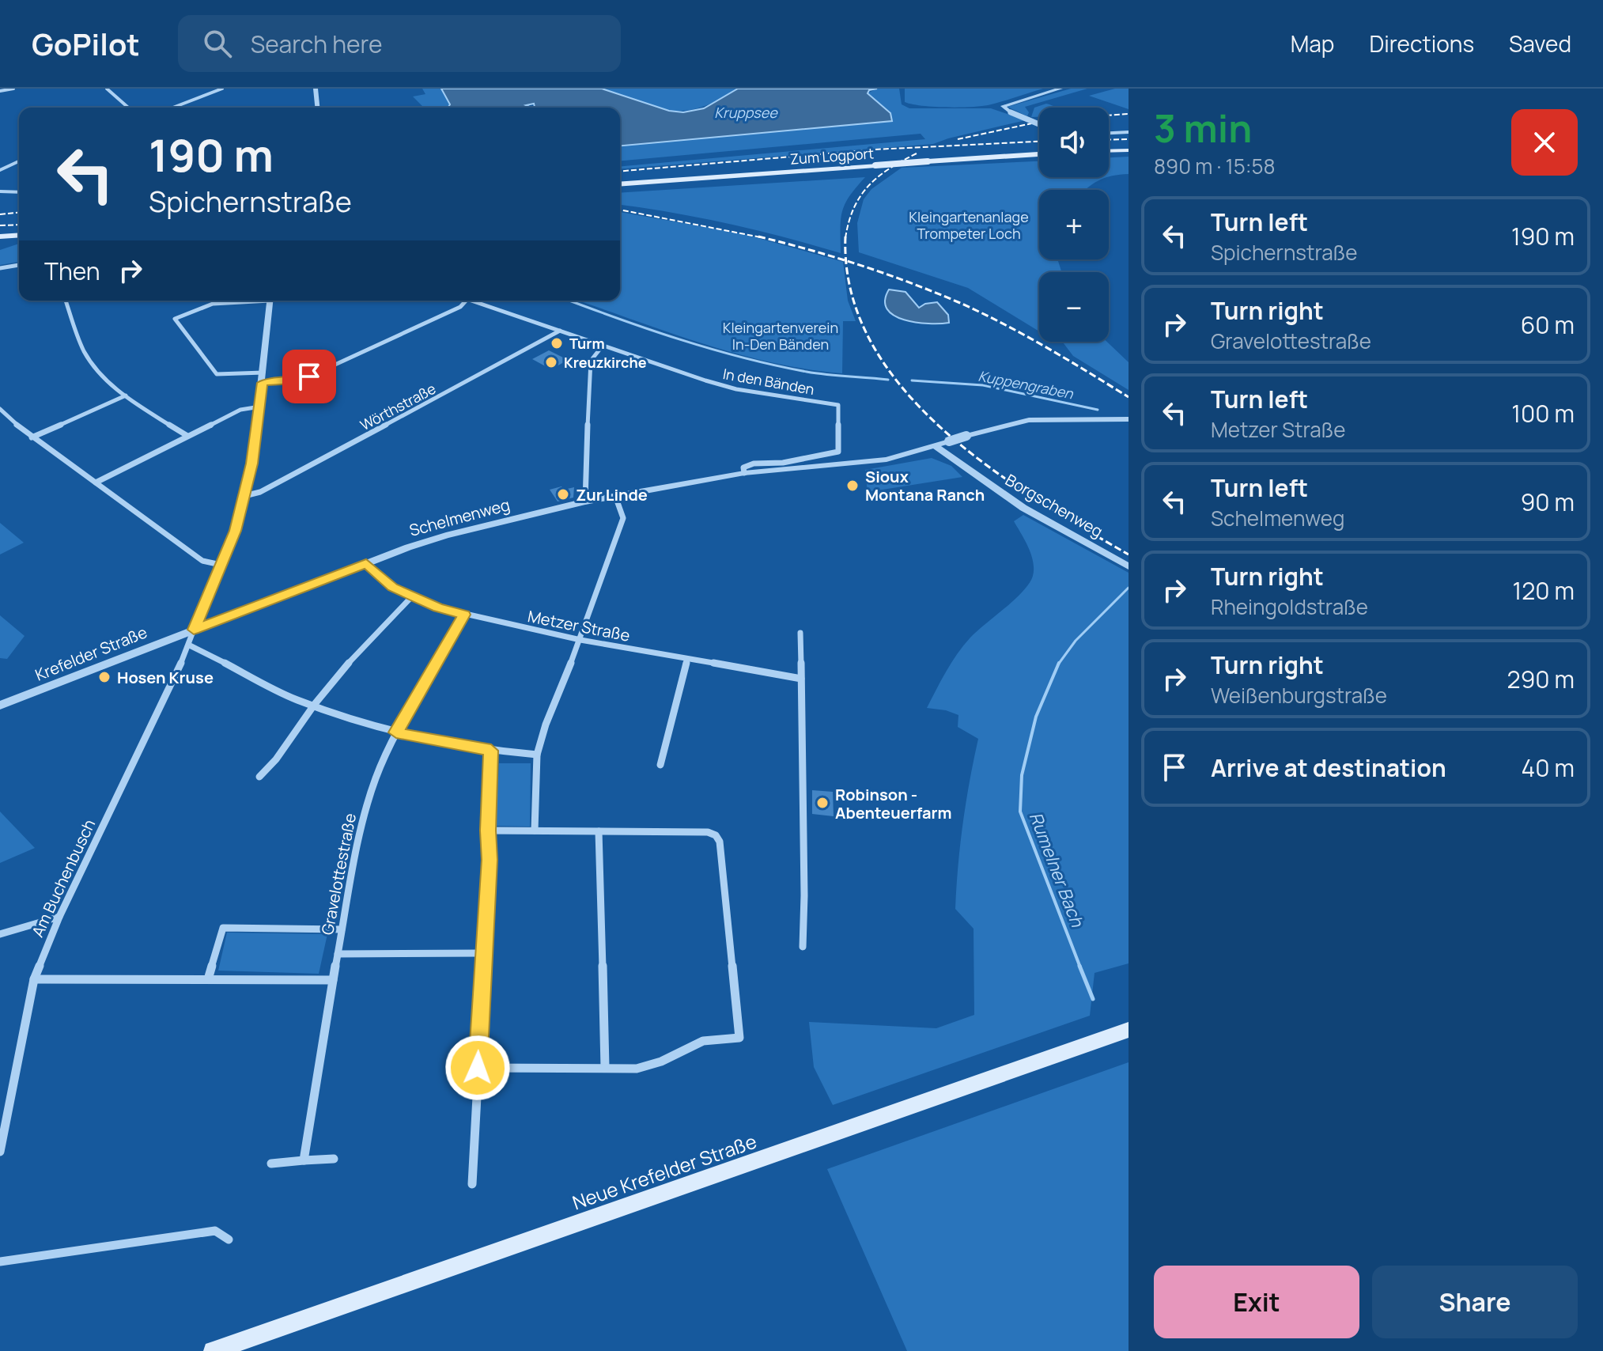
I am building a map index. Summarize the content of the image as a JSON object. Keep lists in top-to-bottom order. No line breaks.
{"streets":{"main road":["Zum Logport","Neue Krefelder Straße"],"street":["In den Bänden","Wörthstraße","Borgschenweg","Schelmenweg","Metzer Straße","Krefelder Straße","Gravelottestraße","Am Buchenbusch"]},"crossings":[["In den Bänden","Wörthstraße"],["In den Bänden","Schelmenweg"],["Borgschenweg","Schelmenweg"],["Schelmenweg","Metzer Straße"],["Schelmenweg","Krefelder Straße"],["Schelmenweg","Am Buchenbusch"],["Metzer Straße","Gravelottestraße"],["Krefelder Straße","Am Buchenbusch"]],"water":["Kruppsee","Kuppengraben","Rumelner Bach"],"parks":["Kleingartenanlage Trompeter Loch","Kleingartenverein In-Den Bänden"],"places":["Turm","Kreuzkirche","Sioux Montana Ranch","Zur Linde","Hosen Kruse","Robinson - Abenteuerfarm"],"page":{"header":"GoPilot","search":"Search here","nav":["Map","Directions","Saved"],"heading":["3 min","890 m · 15:58"],"map_buttons":["+","−"],"turn":["190 m","Spichernstraße"],"list":[{"name":"Turn left","note":"Spichernstraße","value":"190 m"},{"name":"Turn right","note":"Gravelottestraße","value":"60 m"},{"name":"Turn left","note":"Metzer Straße","value":"100 m"},{"name":"Turn left","note":"Schelmenweg","value":"90 m"},{"name":"Turn right","note":"Rheingoldstraße","value":"120 m"},{"name":"Turn right","note":"Weißenburgstraße","value":"290 m"},{"name":"Arrive at destination","value":"40 m"}],"then":"Then","buttons":["Exit","Share"]}}
